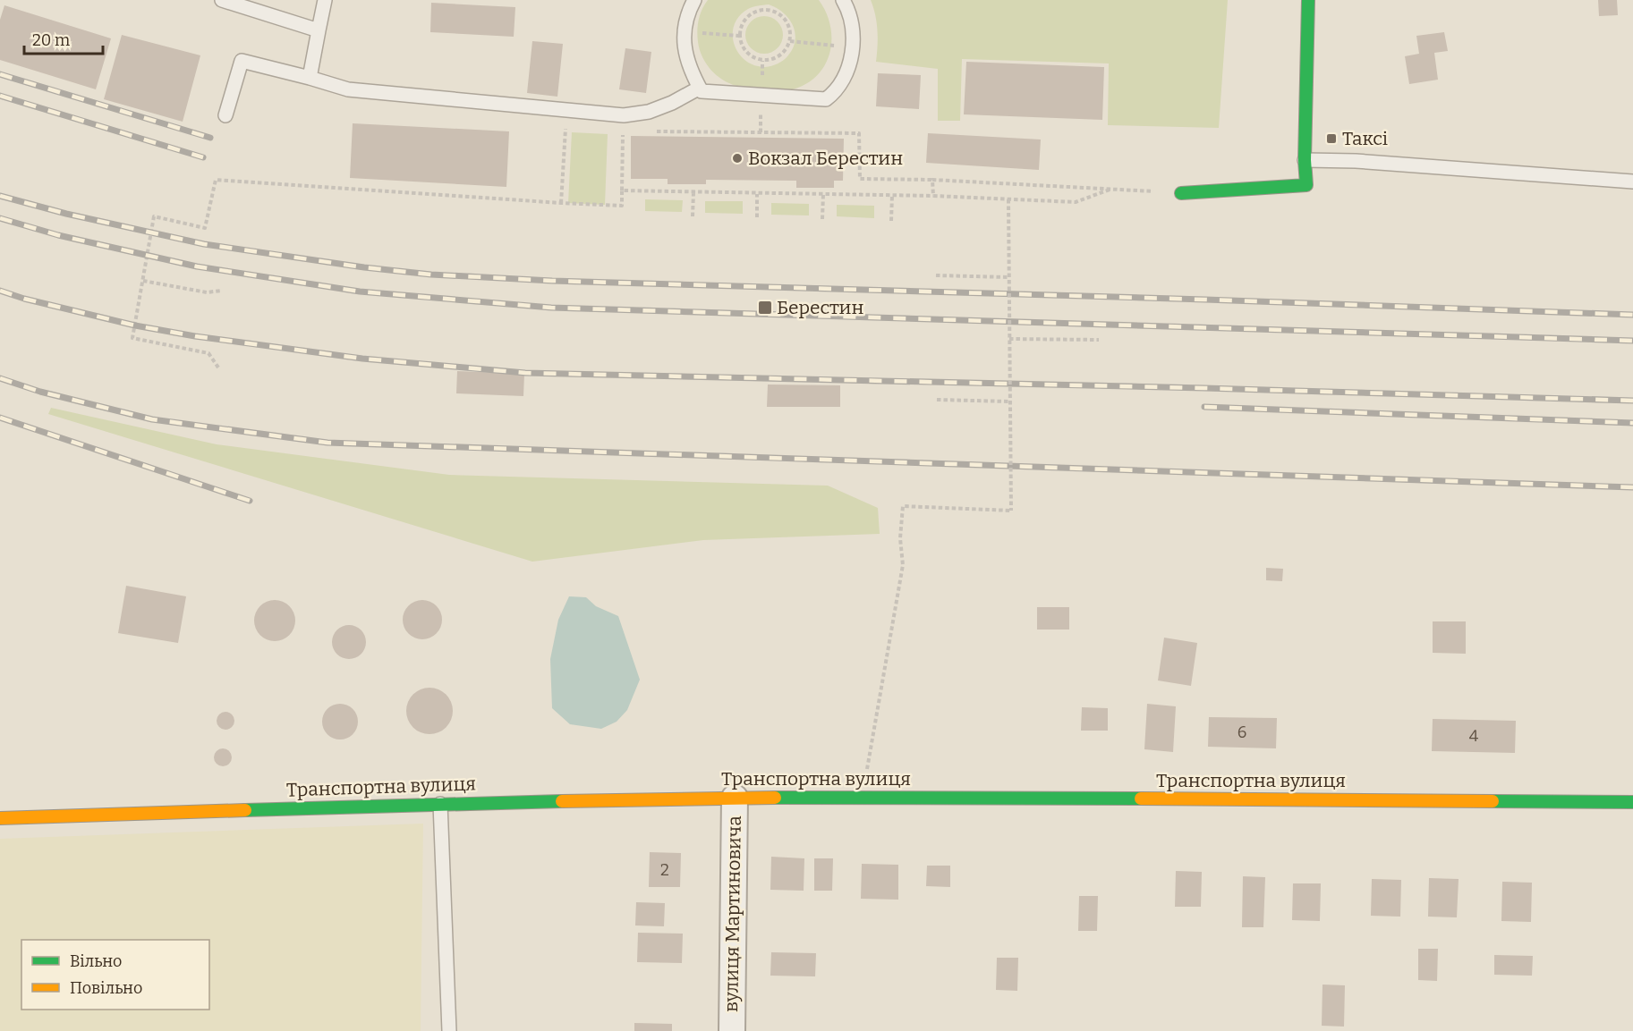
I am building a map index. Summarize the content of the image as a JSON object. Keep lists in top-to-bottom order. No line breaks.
{"streets":{"street":["Транспортна вулиця","вулиця Мартиновича"]},"crossings":[["Транспортна вулиця","вулиця Мартиновича"]],"places":{"transit":["Таксі","Берестин"],"other":["Вокзал Берестин"]},"house_numbers":["6","4","2"],"legend":["Вільно","Повільно"],"scale_bar":"20 m"}
